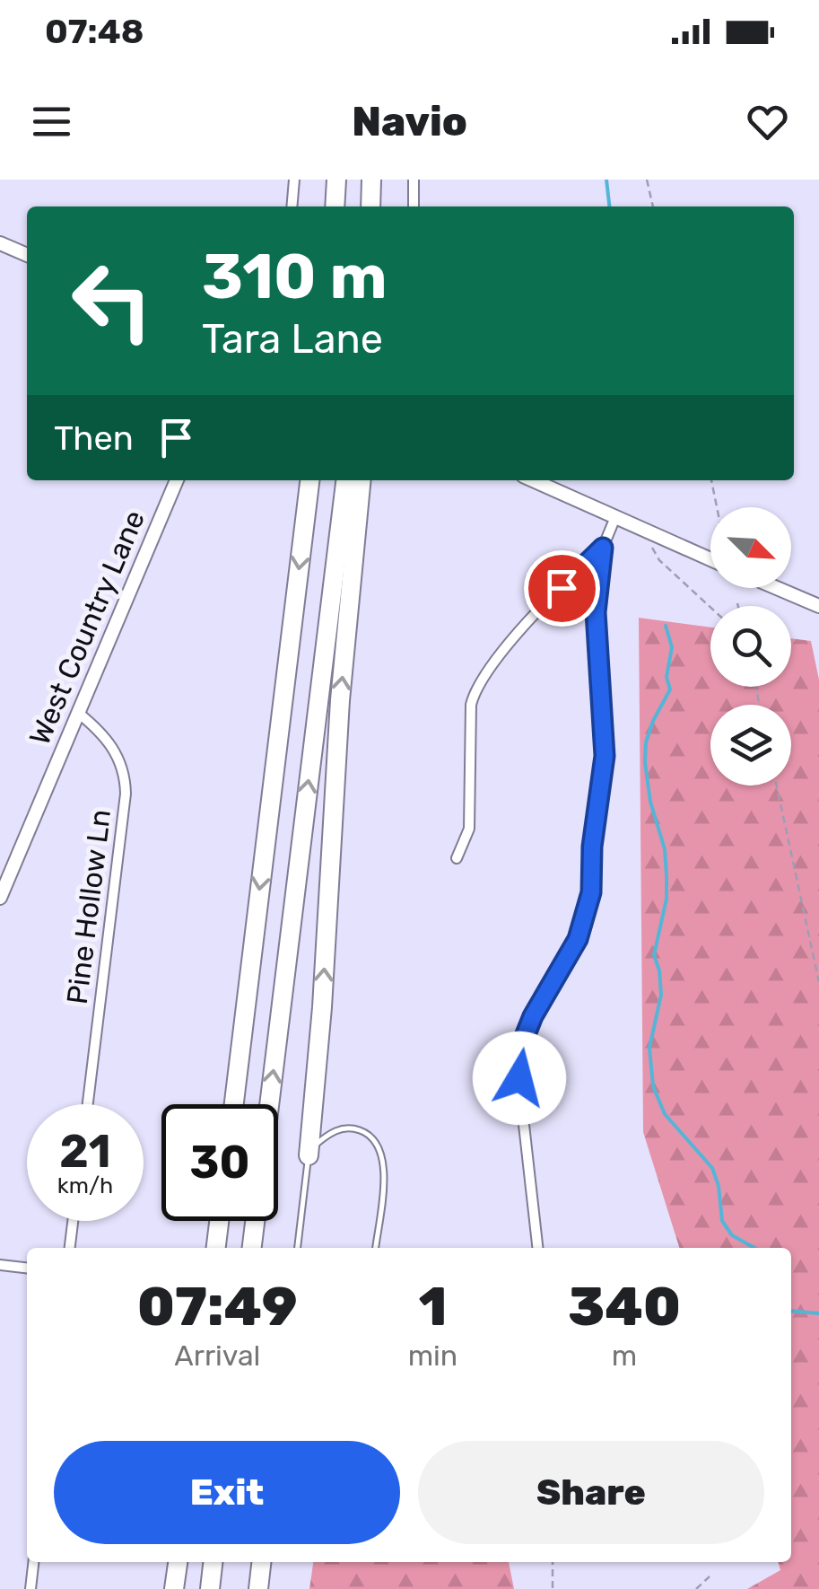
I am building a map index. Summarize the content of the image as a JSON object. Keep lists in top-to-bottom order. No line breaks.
{"streets":{"street":["West Country Lane","Pine Hollow Ln"]},"crossings":[["West Country Lane","Pine Hollow Ln"]],"north":"bottom right","page":{"status":"07:48","header":"Navio","turn":["310 m","Tara Lane"],"then":"Then","speed":"21 km/h","limit":"30","eta":["07:49","Arrival","1","min","340","m"],"buttons":["Exit","Share"]}}
